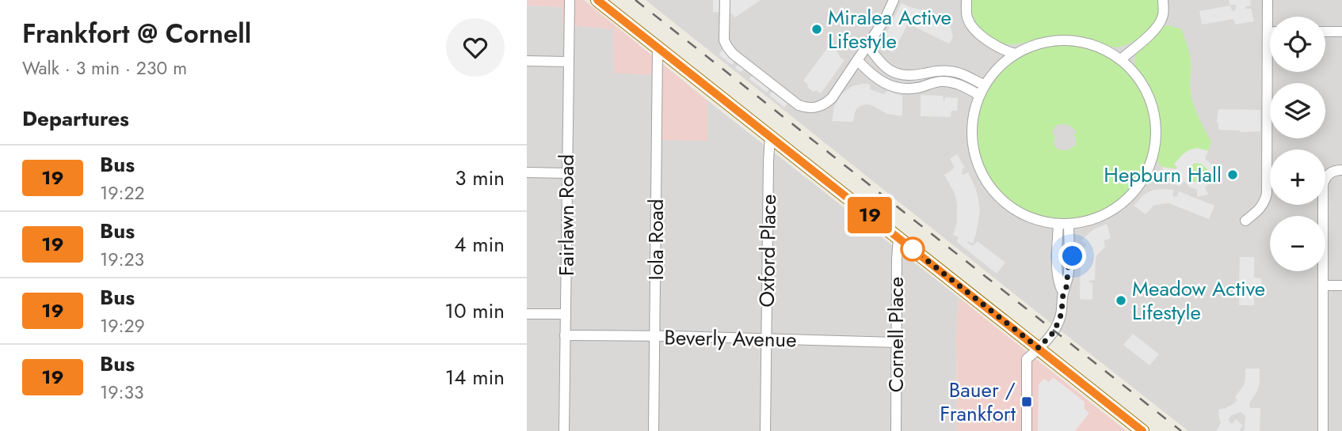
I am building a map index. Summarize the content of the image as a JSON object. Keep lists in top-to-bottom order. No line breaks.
{"streets":{"street":["Fairlawn Road","Iola Road","Oxford Place","Cornell Place","Beverly Avenue"]},"crossings":[["Fairlawn Road","Beverly Avenue"],["Iola Road","Beverly Avenue"],["Oxford Place","Beverly Avenue"],["Cornell Place","Beverly Avenue"]],"places":{"other":["Miralea Active Lifestyle","Hepburn Hall","Meadow Active Lifestyle"],"transit":["Bauer / Frankfort"]},"lines":["bus line 19"],"page":{"heading":[["Frankfort @ Cornell","Walk · 3 min · 230 m"],"Departures"],"on_map":"19","map_buttons":["+","−"],"list":[{"mark":"19","name":"Bus","note":"19:22","value":"3 min"},{"mark":"19","name":"Bus","note":"19:23","value":"4 min"},{"mark":"19","name":"Bus","note":"19:29","value":"10 min"},{"mark":"19","name":"Bus","note":"19:33","value":"14 min"}]}}
